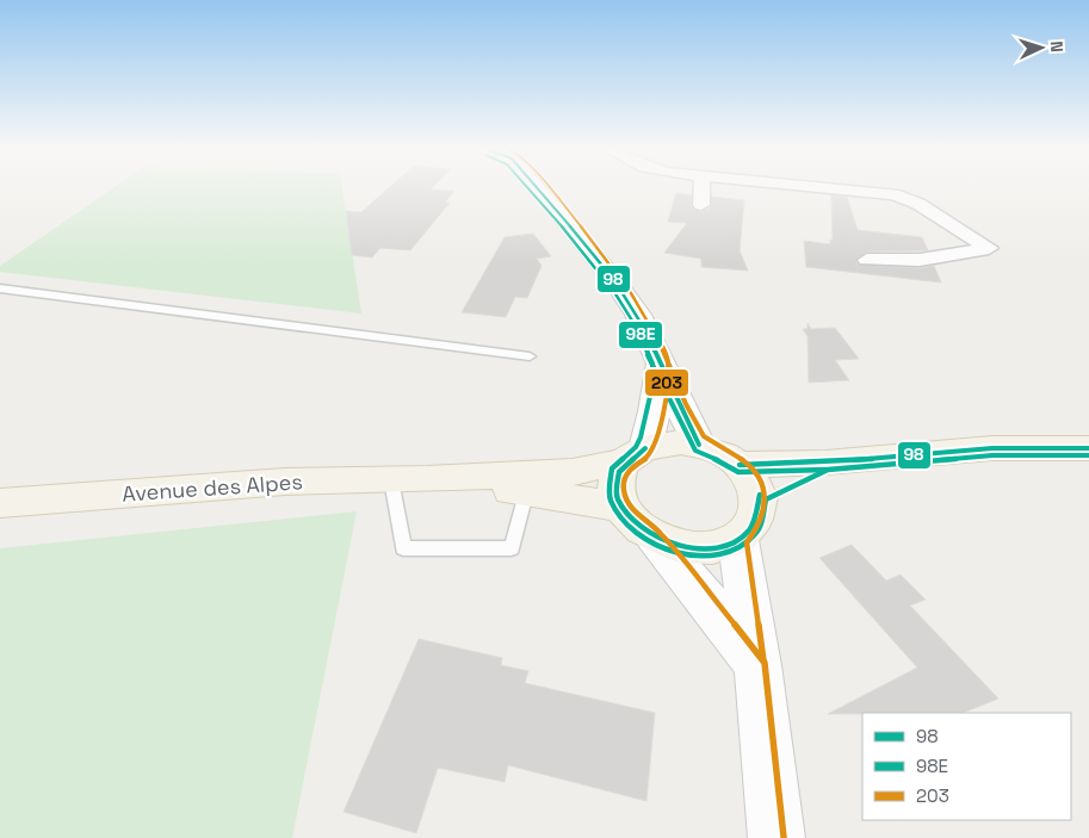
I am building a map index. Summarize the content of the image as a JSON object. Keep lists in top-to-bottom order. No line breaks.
{"streets":{"main road":["Avenue des Alpes"]},"lines":["transit line 98","transit line 98E","transit line 203"],"legend":["98","98E","203"],"north":"right"}
